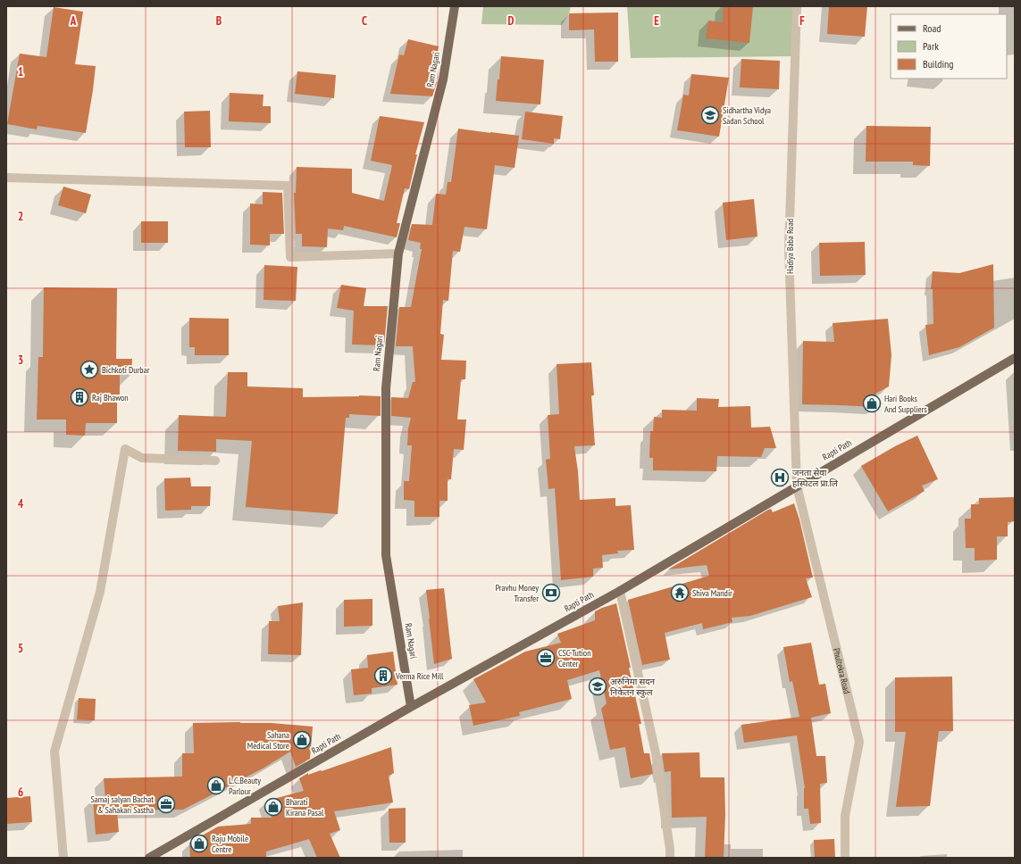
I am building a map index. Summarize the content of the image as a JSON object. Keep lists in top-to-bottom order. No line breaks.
{"streets":{"main road":["Ram Nagari","Rapti Path"],"street":["Hadiya Baba Road","Phultekra Road"]},"crossings":[["Ram Nagari","Rapti Path"],["Hadiya Baba Road","Rapti Path"],["Hadiya Baba Road","Phultekra Road"],["Rapti Path","Phultekra Road"]],"places":{"school or university":["Sidhartha Vidya Sadan School","अरुनिमा सदन निकेतन स्कुल"],"place":["Bichkoti Durbar"],"building":["Raj Bhawon","Verma Rice Mill"],"shop":["Hari Books And Suppliers","Sahana Medical Store","L.C.Beauty Parlour","Bharati Kirana Pasal","Raju Mobile Centre"],"hospital":["जनता सेवा हस्पिटल प्रा.लि"],"bank":["Pravhu Money Transfer"],"temple":["Shiva Mandir"],"office":["CSC Tution Center","Samaj salyan Bachat & Sahakari Sastha"]},"legend":["Road","Park","Building"],"grid":{"columns":["A","B","C","D","E","F"],"rows":["1","2","3","4","5","6"]}}
